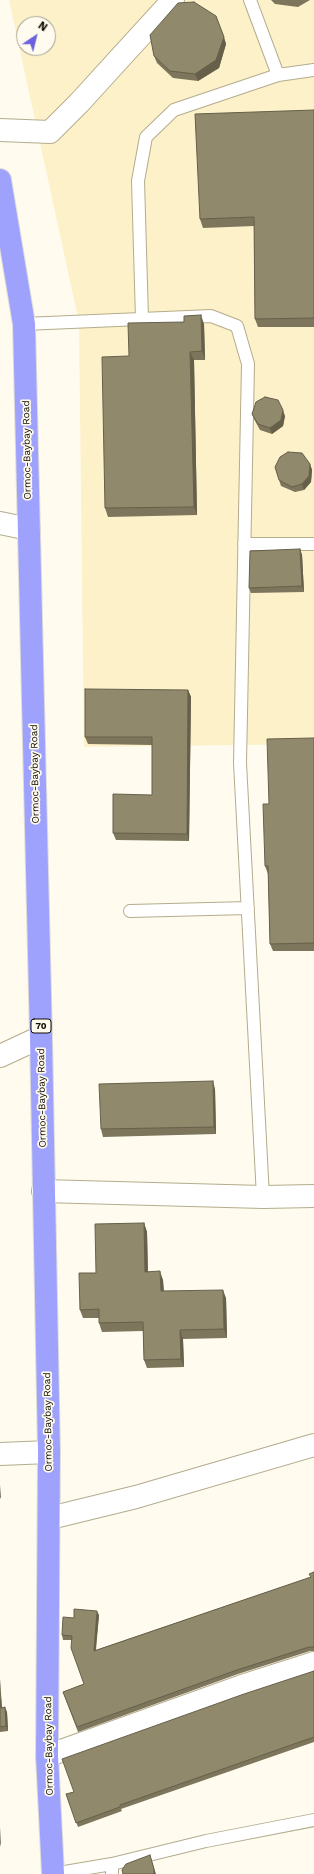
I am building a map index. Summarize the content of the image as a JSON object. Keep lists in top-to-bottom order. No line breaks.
{"streets":{"highway":["Ormoc-Baybay Road","70"]},"north":"top right"}
